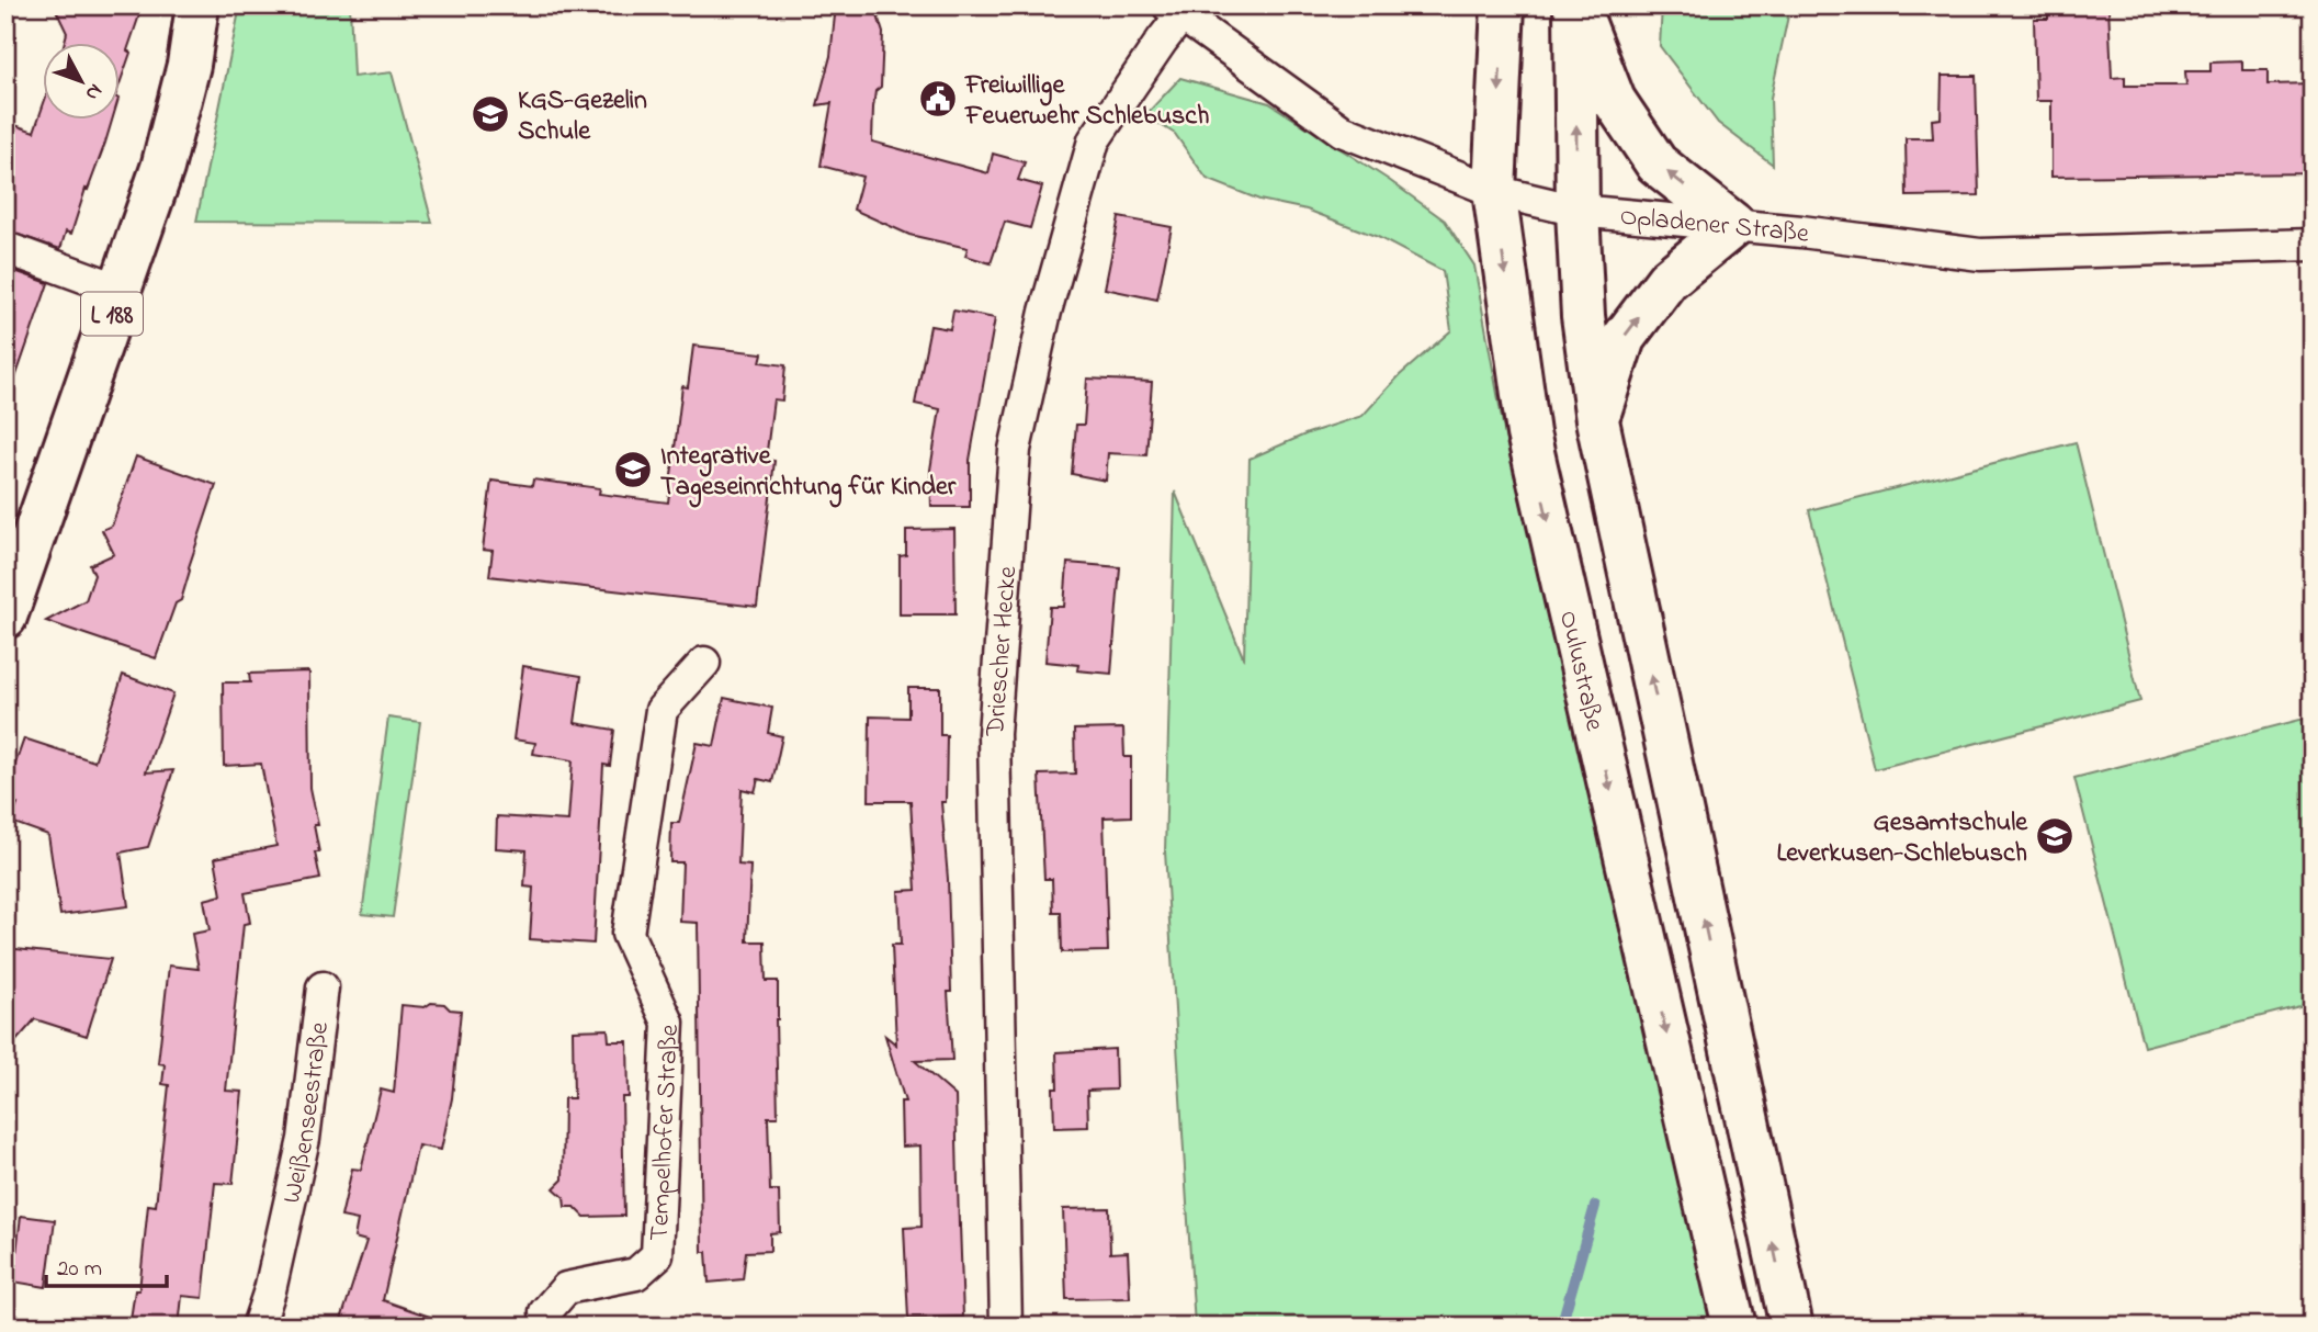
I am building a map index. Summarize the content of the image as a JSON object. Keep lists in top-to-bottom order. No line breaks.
{"streets":{"main road":["L 188","Oulustraße"],"street":["Opladener Straße","Driescher Hecke","Weißenseestraße","Tempelhofer Straße"]},"crossings":[["Opladener Straße","Driescher Hecke"],["Opladener Straße","Oulustraße"]],"places":{"public building":["Freiwillige Feuerwehr Schlebusch"],"school or university":["KGS-Gezelin Schule","Integrative Tageseinrichtung für Kinder","Gesamtschule Leverkusen-Schlebusch"]},"scale_bar":"20 m","north":"bottom right"}
